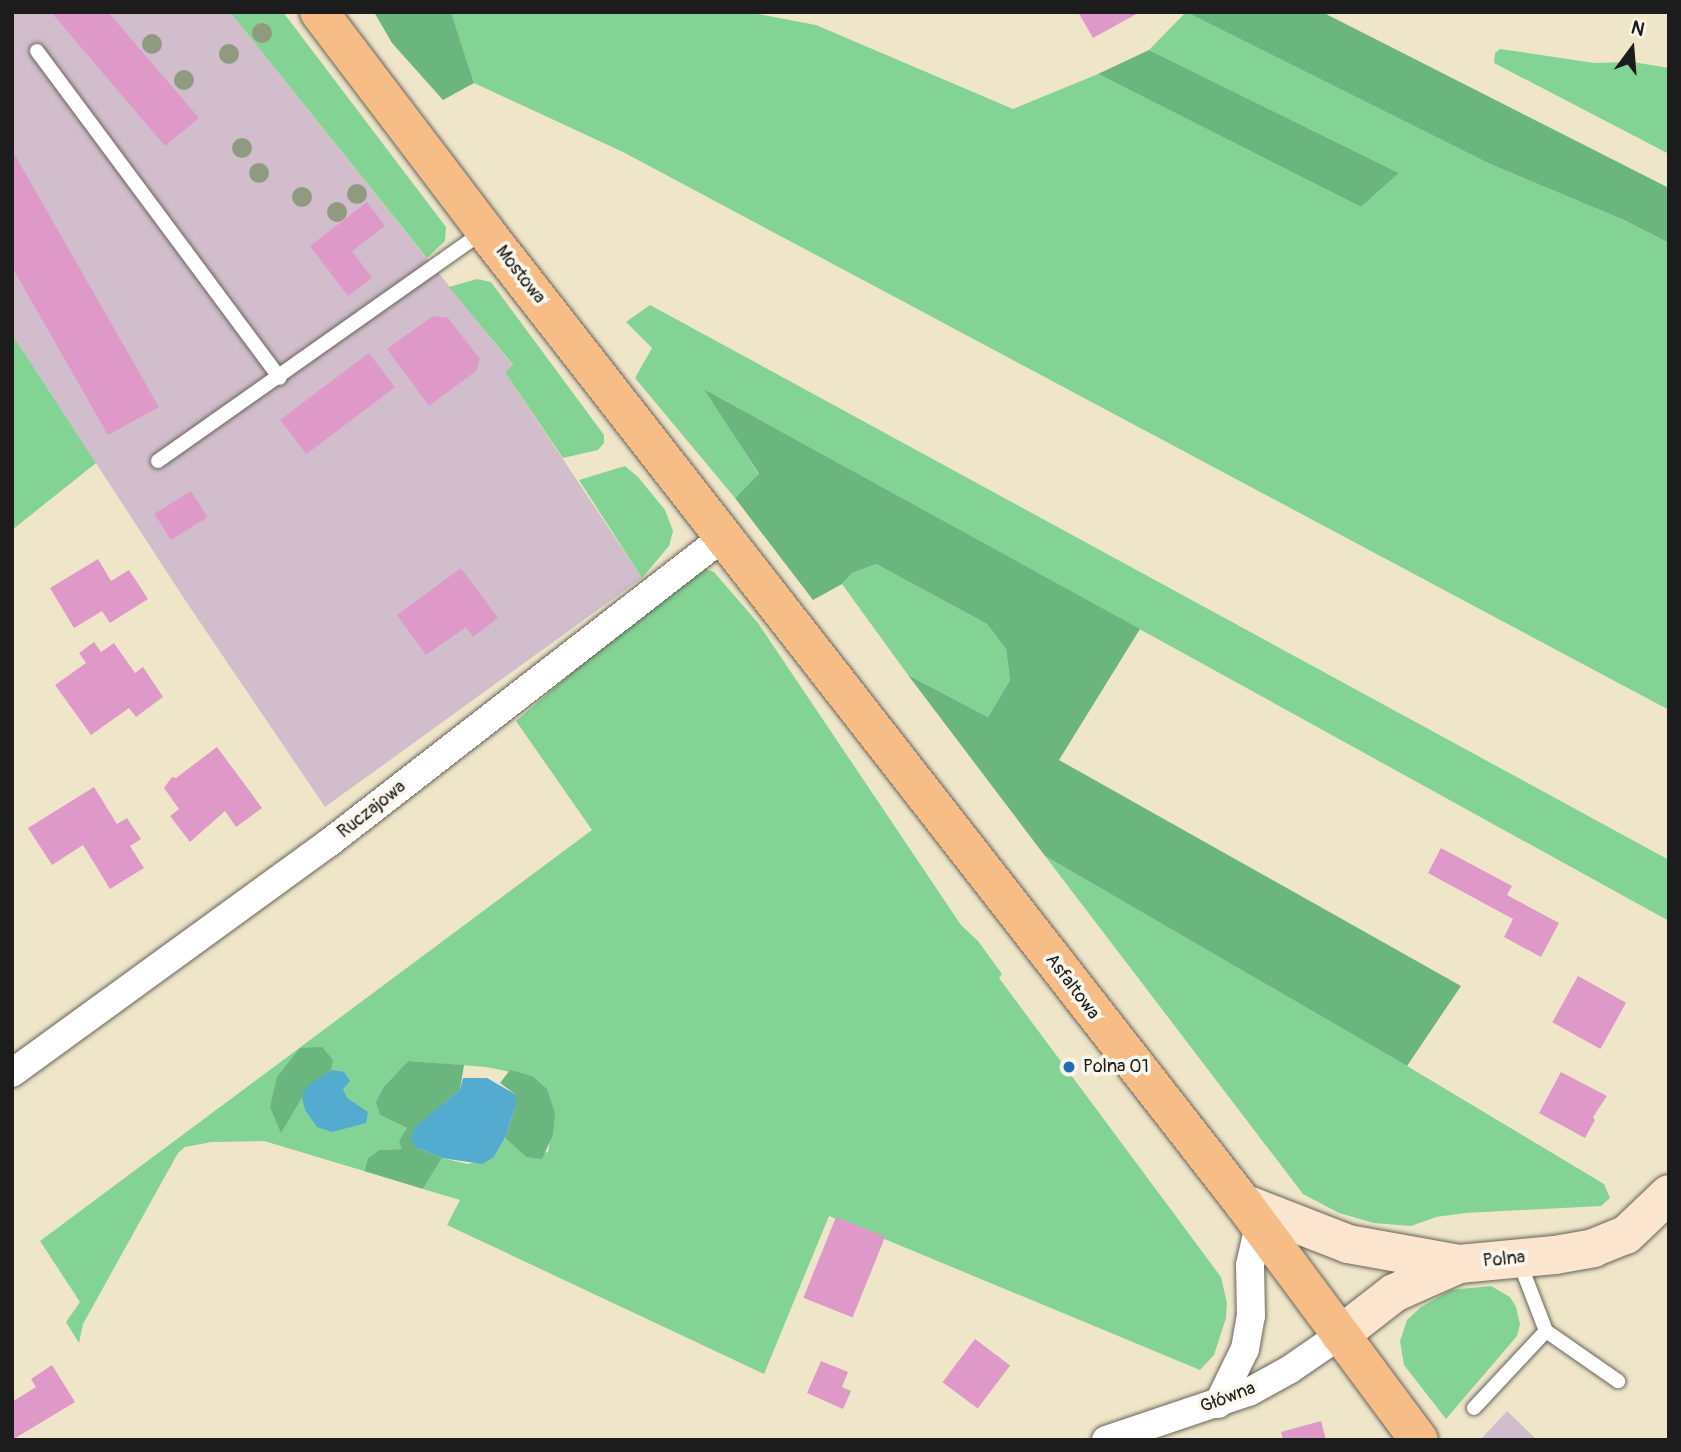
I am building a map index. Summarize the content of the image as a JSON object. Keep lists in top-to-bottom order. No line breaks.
{"streets":{"main road":["Mostowa","Asfaltowa"],"street":["Ruczajowa","Polna","Główna"]},"crossings":[["Mostowa","Ruczajowa"],["Mostowa","Asfaltowa"],["Ruczajowa","Asfaltowa"],["Asfaltowa","Polna"],["Asfaltowa","Główna"],["Polna","Główna"]],"places":["Polna 01"],"north":"top"}
